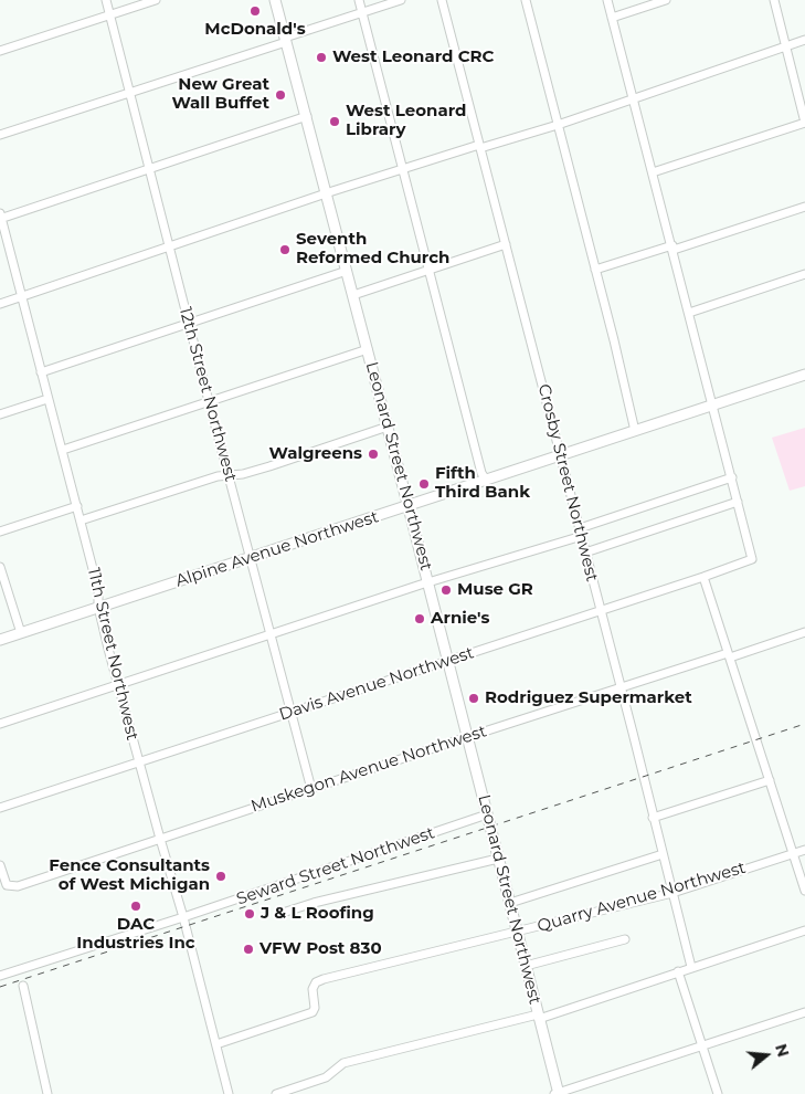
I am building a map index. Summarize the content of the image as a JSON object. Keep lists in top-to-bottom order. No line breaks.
{"streets":{"main road":["Leonard Street Northwest","Alpine Avenue Northwest"],"street":["12th Street Northwest","Crosby Street Northwest","11th Street Northwest","Davis Avenue Northwest","Muskegon Avenue Northwest","Seward Street Northwest","Quarry Avenue Northwest"]},"crossings":[["12th Street Northwest","Alpine Avenue Northwest"],["12th Street Northwest","Davis Avenue Northwest"],["12th Street Northwest","Muskegon Avenue Northwest"],["Leonard Street Northwest","Alpine Avenue Northwest"],["Leonard Street Northwest","Davis Avenue Northwest"],["Leonard Street Northwest","Muskegon Avenue Northwest"],["Leonard Street Northwest","Seward Street Northwest"],["Leonard Street Northwest","Quarry Avenue Northwest"],["Crosby Street Northwest","Alpine Avenue Northwest"],["Crosby Street Northwest","Davis Avenue Northwest"],["Crosby Street Northwest","Muskegon Avenue Northwest"],["Crosby Street Northwest","Quarry Avenue Northwest"],["Alpine Avenue Northwest","11th Street Northwest"],["11th Street Northwest","Davis Avenue Northwest"],["11th Street Northwest","Muskegon Avenue Northwest"],["11th Street Northwest","Seward Street Northwest"],["11th Street Northwest","Quarry Avenue Northwest"]],"places":["McDonald's","West Leonard CRC","New Great Wall Buffet","West Leonard Library","Seventh Reformed Church","Walgreens","Fifth Third Bank","Muse GR","Arnie's","Rodriguez Supermarket","Fence Consultants of West Michigan","DAC Industries Inc","J & L Roofing","VFW Post 830"],"north":"right"}
